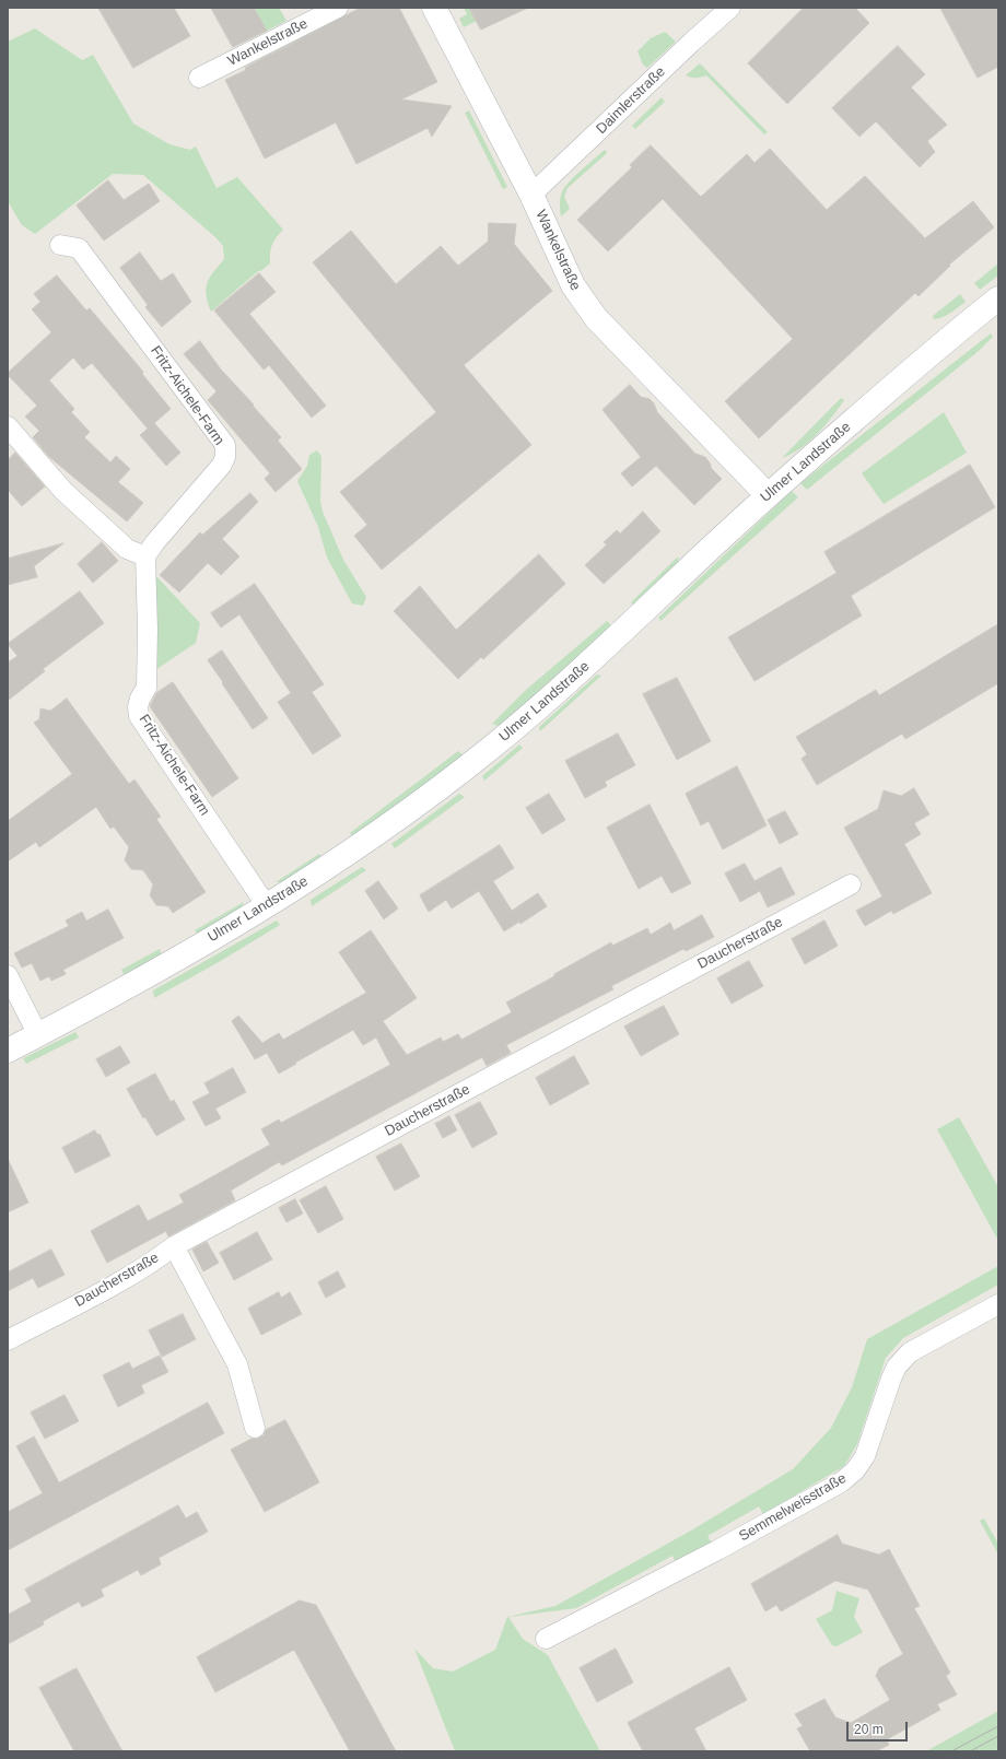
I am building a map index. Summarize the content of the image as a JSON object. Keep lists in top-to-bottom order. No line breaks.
{"streets":{"street":["Wankelstraße","Daimlerstraße","Fritz-Aichele-Farm","Ulmer Landstraße","Daucherstraße","Semmelweisstraße"]},"crossings":[["Wankelstraße","Daimlerstraße"],["Wankelstraße","Ulmer Landstraße"],["Fritz-Aichele-Farm","Ulmer Landstraße"]],"scale_bar":"20 m"}
